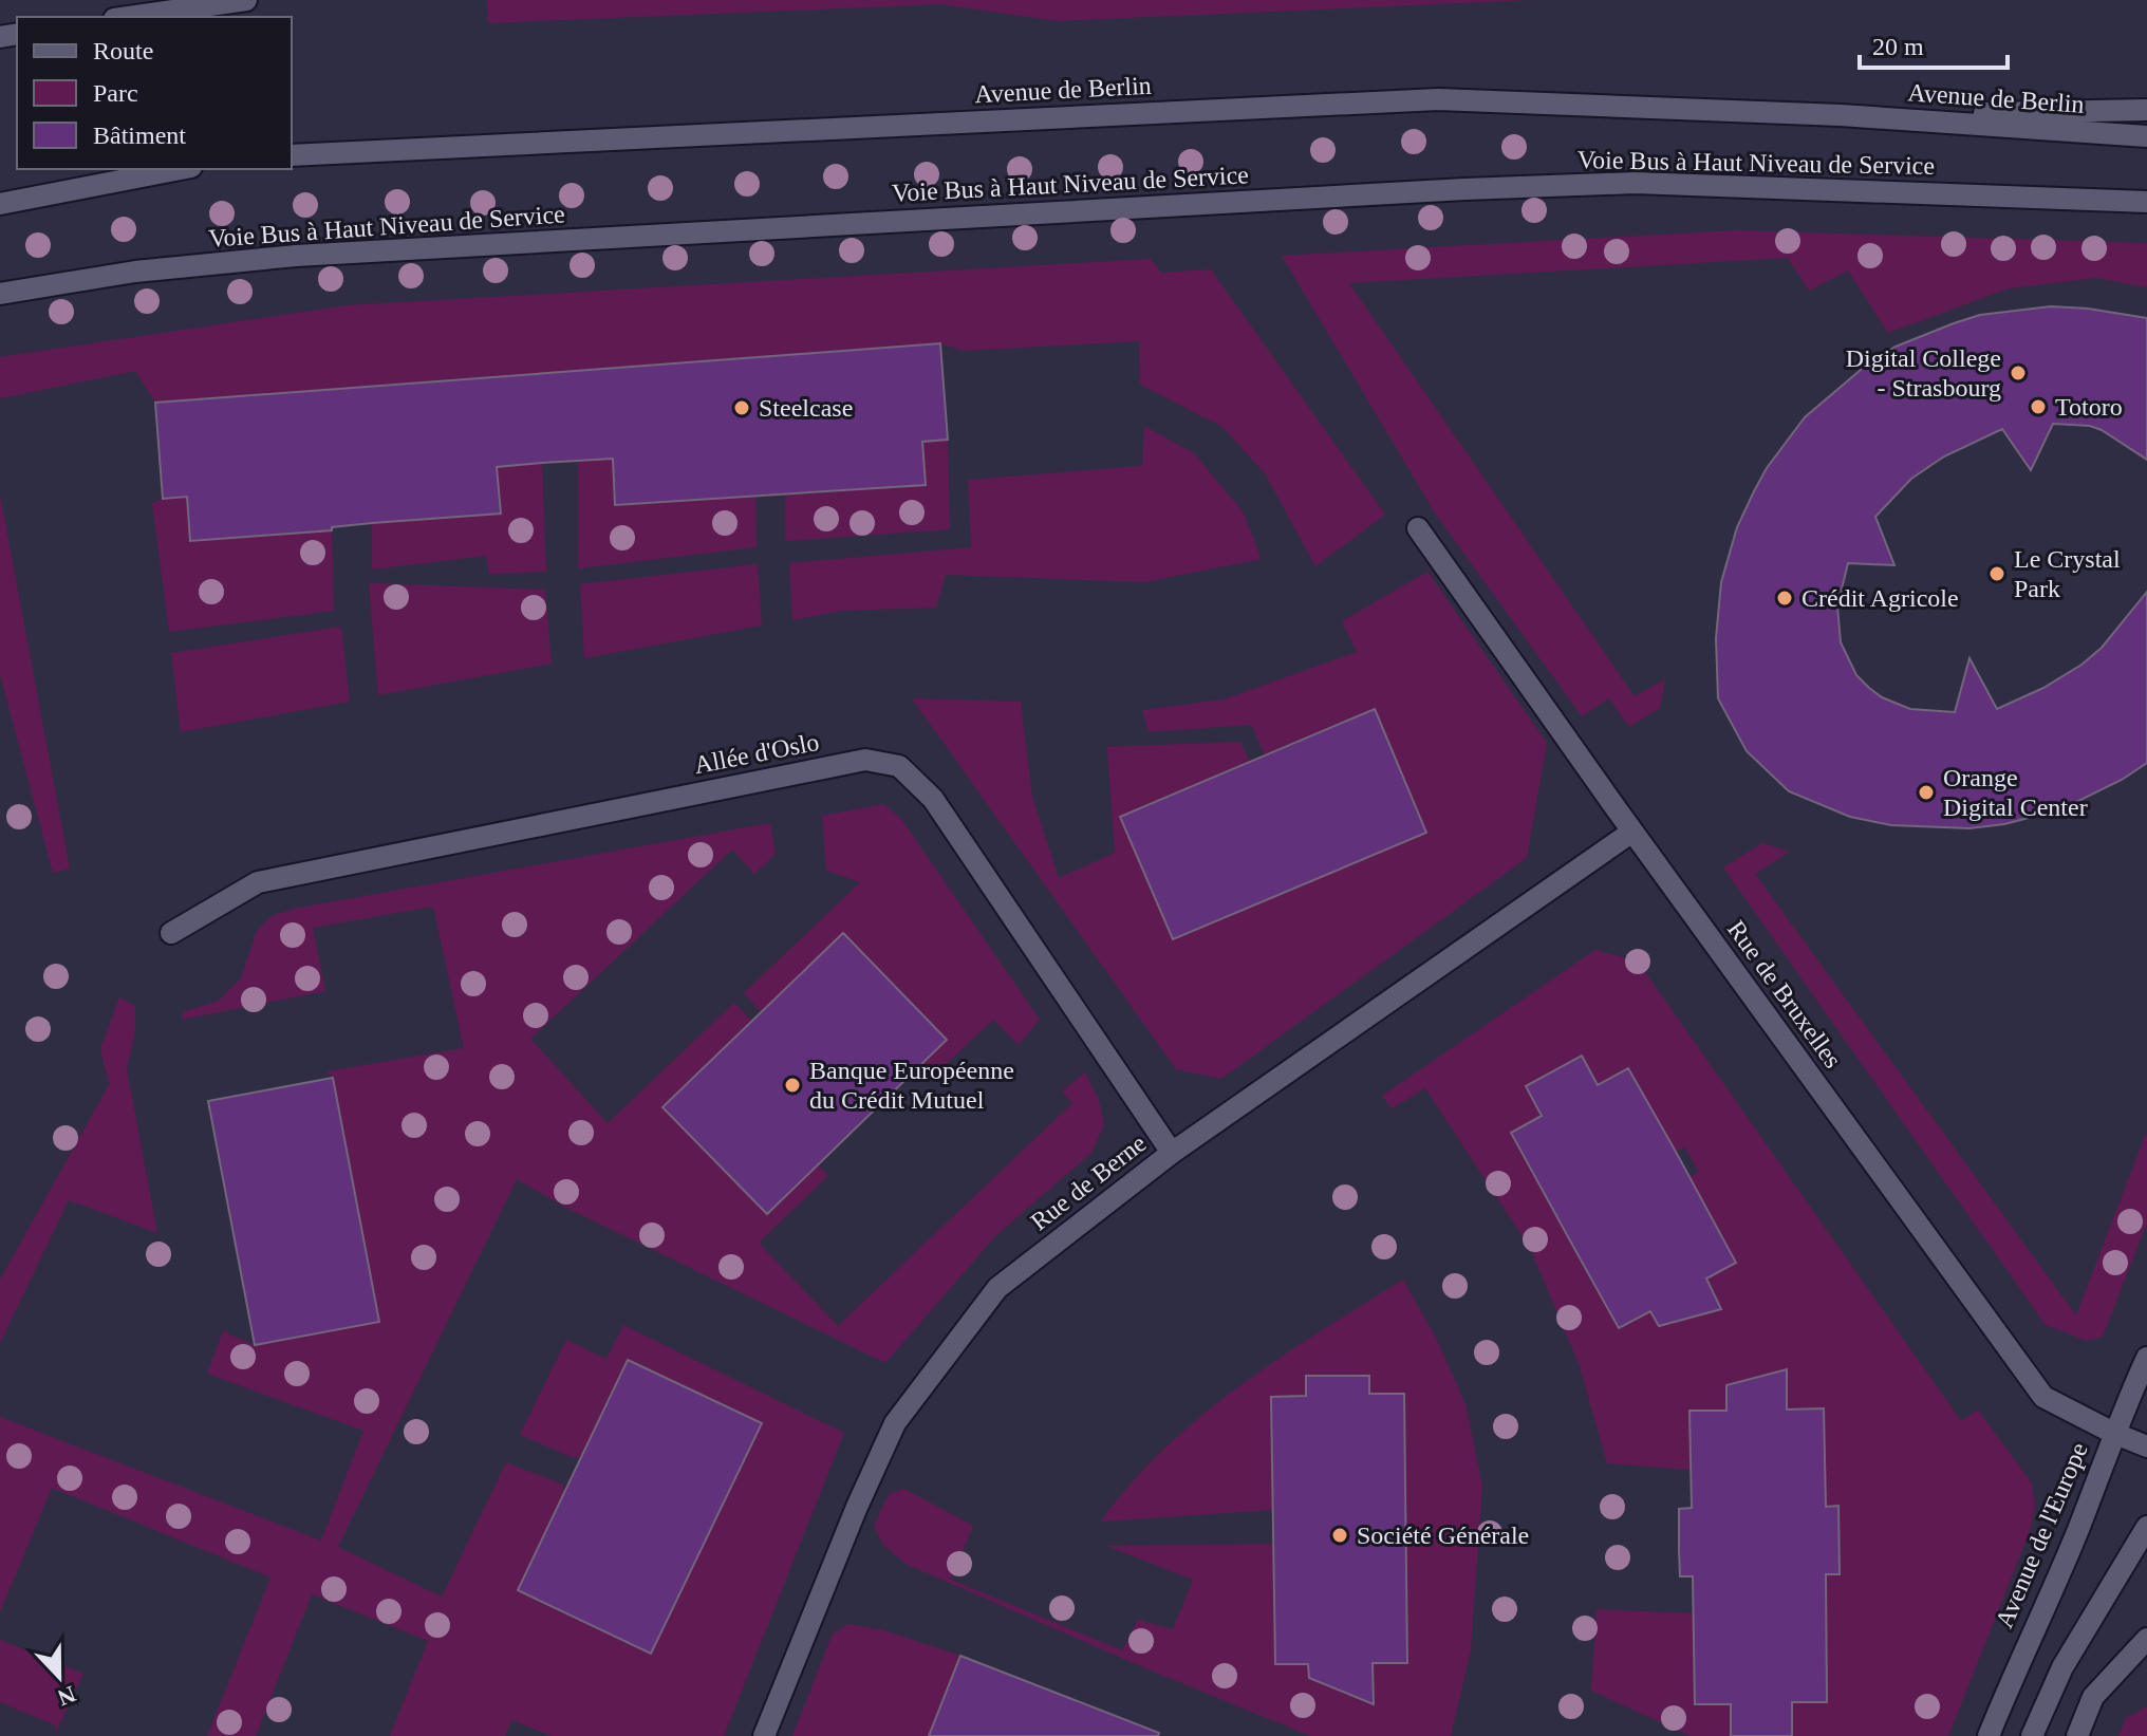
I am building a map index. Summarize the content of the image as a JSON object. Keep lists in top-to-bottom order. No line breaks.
{"streets":{"street":["Avenue de Berlin","Voie Bus à Haut Niveau de Service","Allée d'Oslo","Rue de Bruxelles","Rue de Berne","Avenue de l'Europe"]},"crossings":[["Allée d'Oslo","Rue de Berne"],["Rue de Bruxelles","Rue de Berne"],["Rue de Bruxelles","Avenue de l'Europe"]],"places":["Digital College - Strasbourg","Totoro","Steelcase","Le Crystal Park","Crédit Agricole","Orange Digital Center","Banque Européenne du Crédit Mutuel","Société Générale"],"legend":["Route","Parc","Bâtiment"],"scale_bar":"20 m","north":"bottom"}
